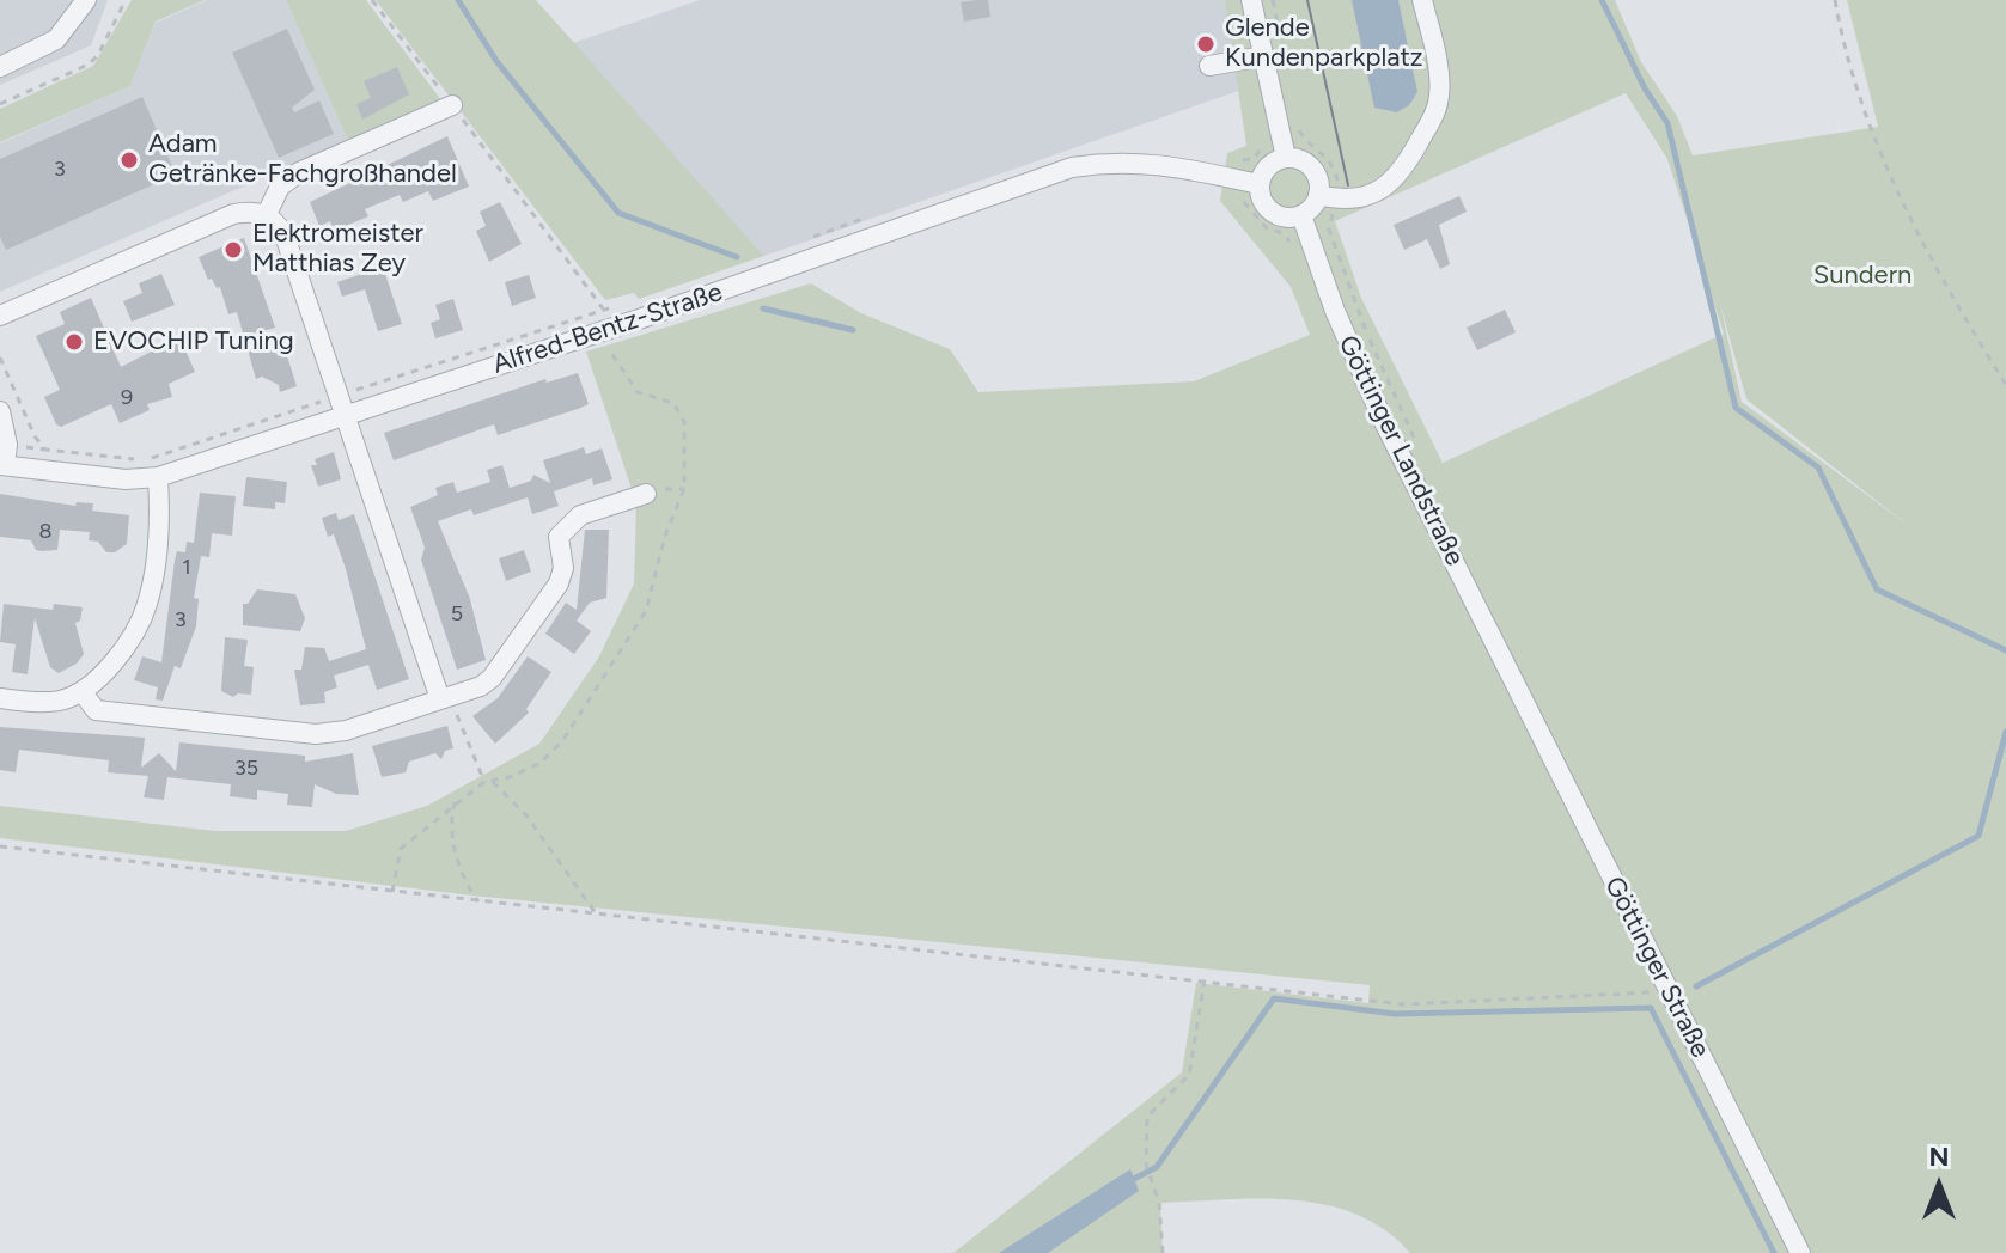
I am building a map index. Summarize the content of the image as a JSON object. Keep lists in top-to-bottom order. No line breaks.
{"streets":{"street":["Alfred-Bentz-Straße","Göttinger Landstraße","Göttinger Straße"]},"crossings":[["Alfred-Bentz-Straße","Göttinger Landstraße"],["Göttinger Landstraße","Göttinger Straße"]],"parks":["Sundern"],"places":["Glende Kundenparkplatz","Adam Getränke-Fachgroßhandel","Elektromeister Matthias Zey","EVOCHIP Tuning"],"house_numbers":["3","9","8","1","5","3","35"],"north":"top"}
